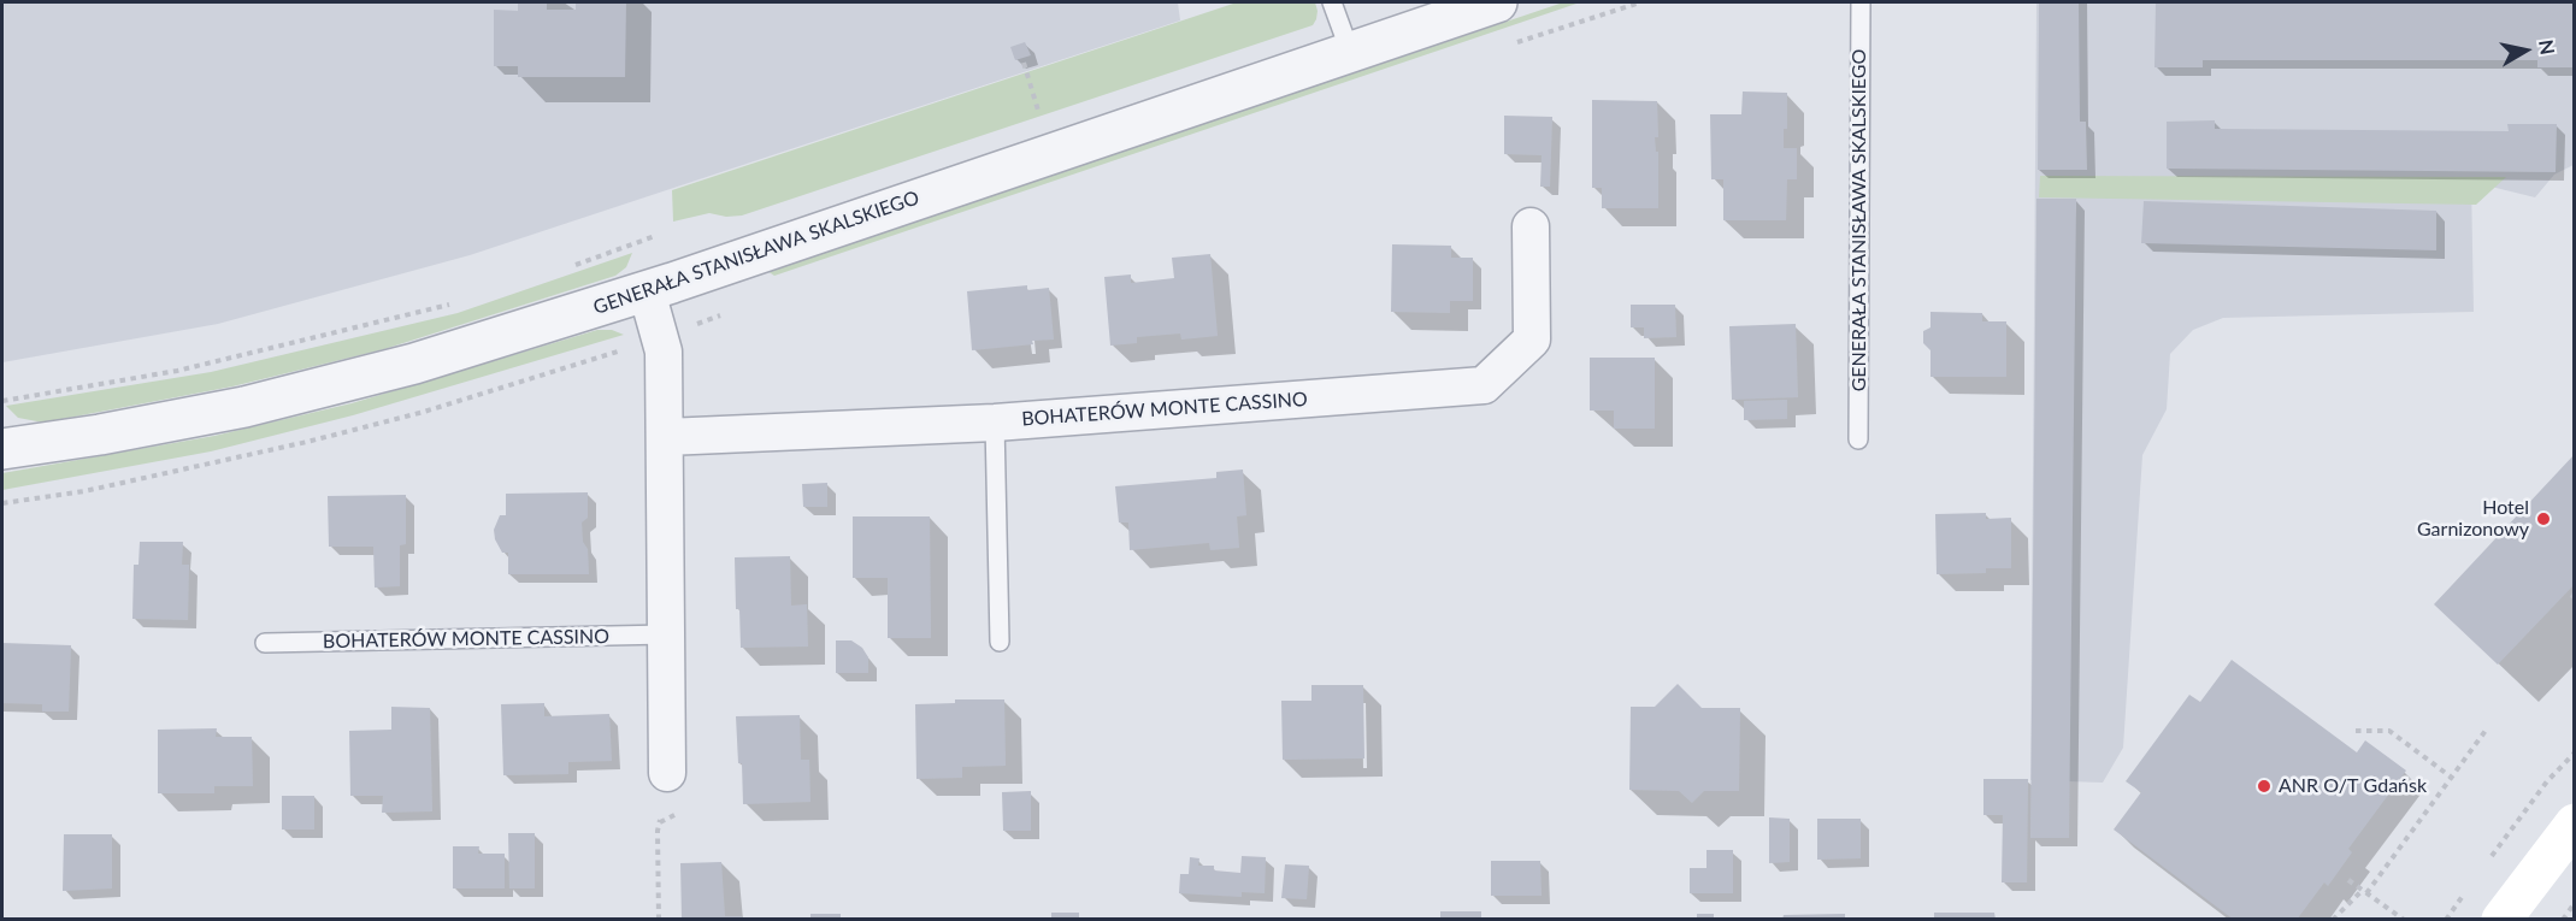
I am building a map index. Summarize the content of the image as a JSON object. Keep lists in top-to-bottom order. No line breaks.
{"streets":{"street":["GENERAŁA STANISŁAWA SKALSKIEGO","BOHATERÓW MONTE CASSINO"]},"places":["Hotel Garnizonowy","ANR O/T Gdańsk"],"north":"right"}
